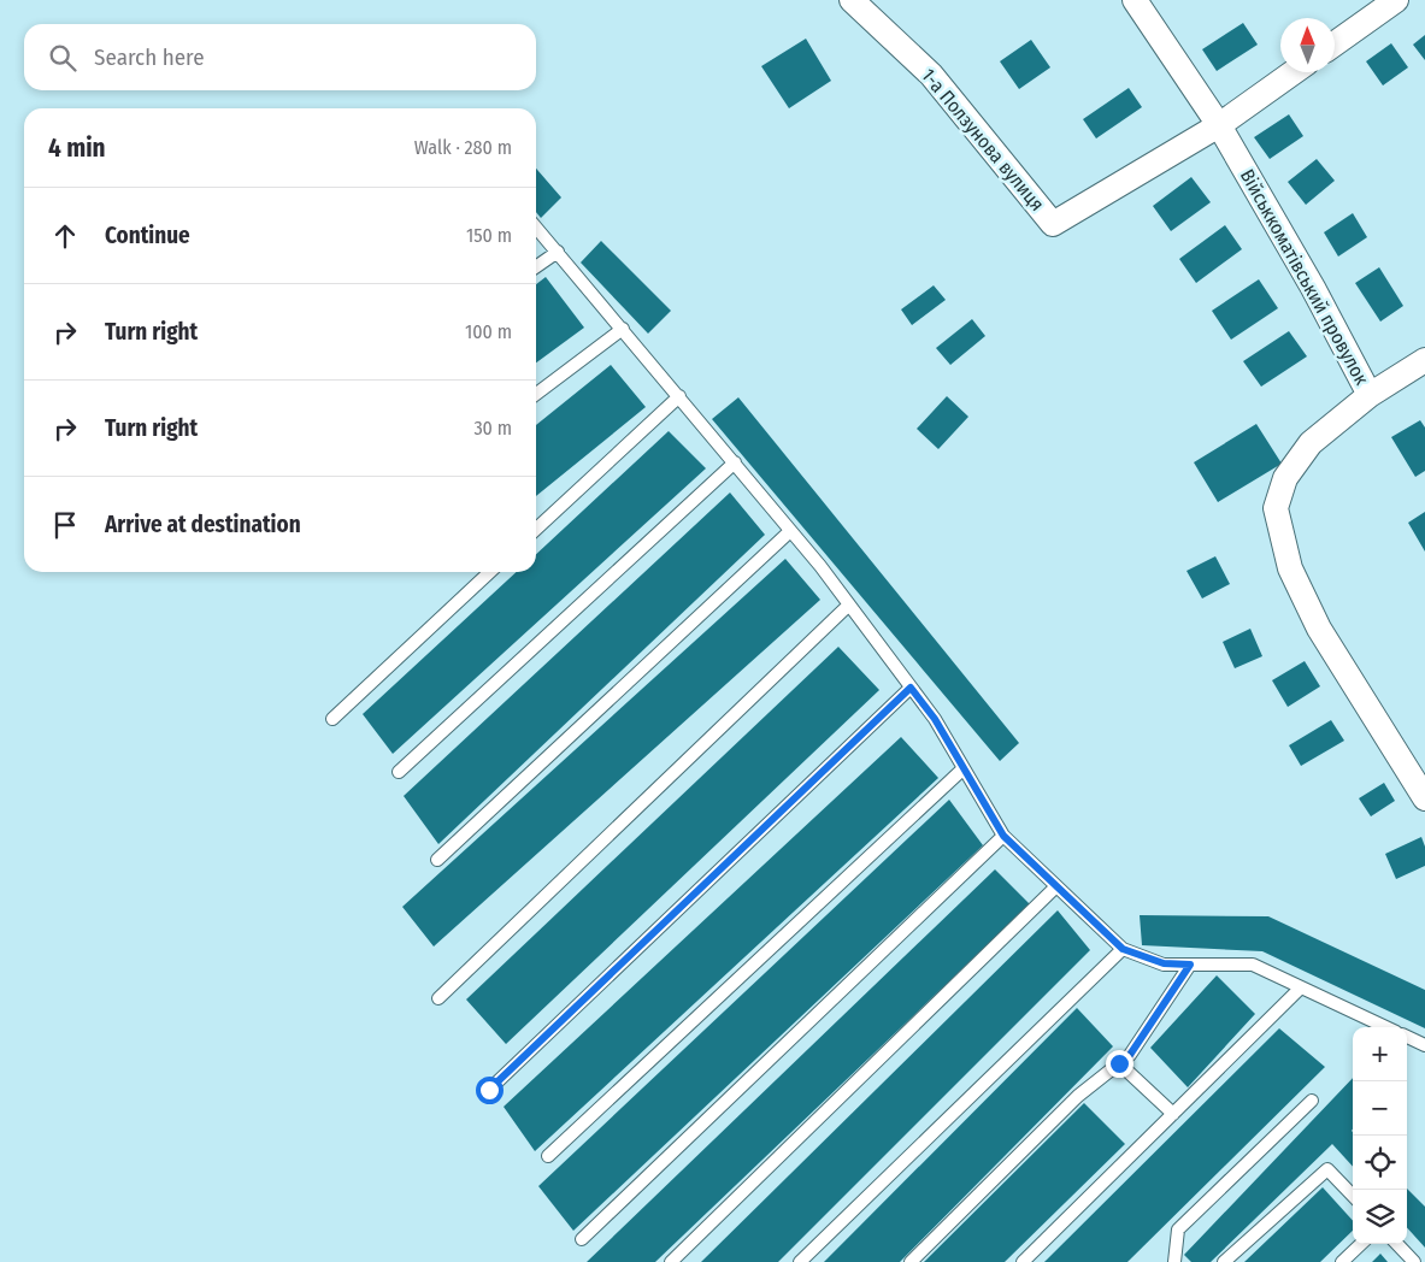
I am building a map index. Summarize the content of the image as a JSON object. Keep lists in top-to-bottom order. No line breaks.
{"streets":{"street":["1-а Ползунова вулиця","Військкоматівський провулок"]},"crossings":[["1-а Ползунова вулиця","Військкоматівський провулок"]],"north":"top","page":{"search":"Search here","heading":["4 min","Walk · 280 m"],"list":[["Continue","150 m"],["Turn right","100 m"],["Turn right","30 m"],"Arrive at destination"],"map_buttons":["+","−"]}}
